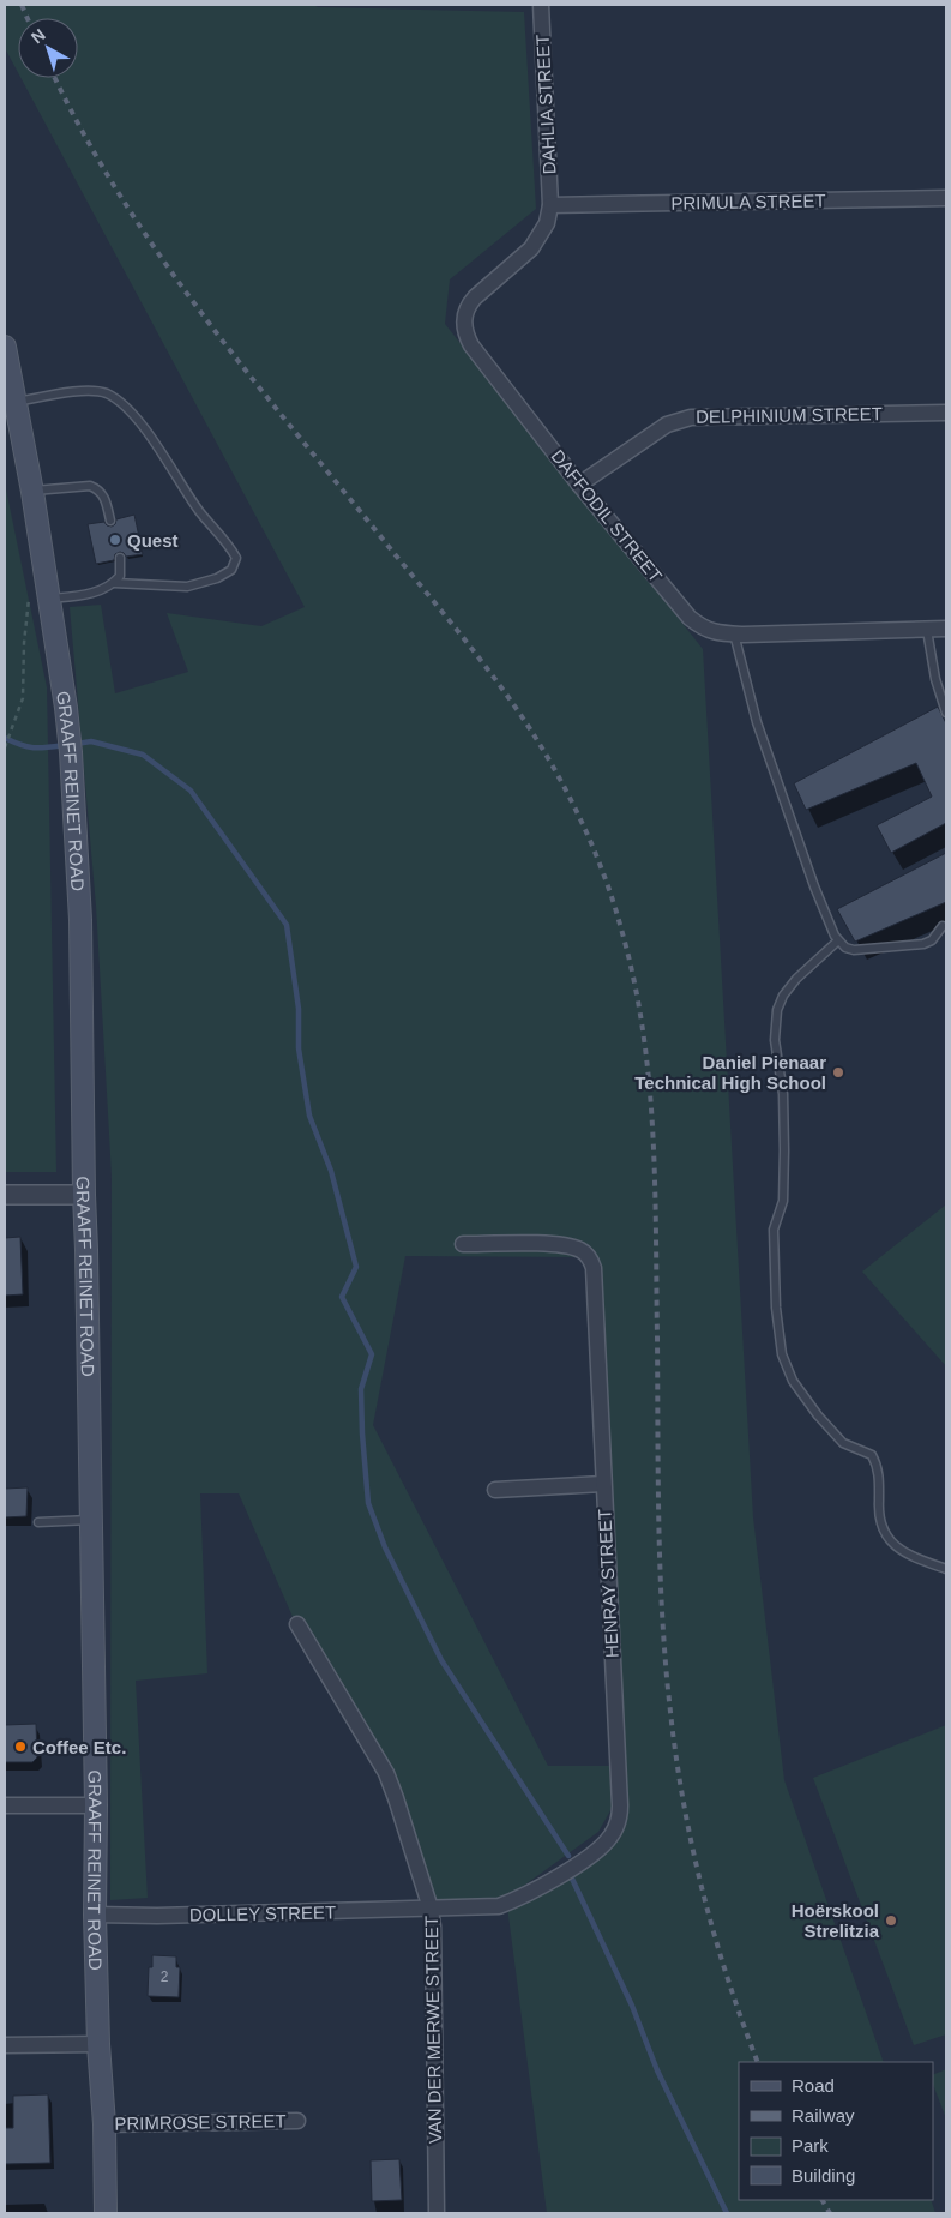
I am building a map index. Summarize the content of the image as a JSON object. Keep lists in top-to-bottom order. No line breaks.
{"streets":{"main road":["GRAAFF REINET ROAD"],"street":["DAHLIA STREET","PRIMULA STREET","DELPHINIUM STREET","DAFFODIL STREET","HENRAY STREET","DOLLEY STREET","VAN DER MERWE STREET","PRIMROSE STREET"]},"crossings":[["DAHLIA STREET","PRIMULA STREET"],["DAHLIA STREET","DAFFODIL STREET"],["PRIMULA STREET","DAFFODIL STREET"],["DELPHINIUM STREET","DAFFODIL STREET"],["GRAAFF REINET ROAD","DOLLEY STREET"],["GRAAFF REINET ROAD","PRIMROSE STREET"],["HENRAY STREET","DOLLEY STREET"],["HENRAY STREET","VAN DER MERWE STREET"],["DOLLEY STREET","VAN DER MERWE STREET"]],"places":["Quest","Daniel Pienaar Technical High School","Coffee Etc.","Hoërskool Strelitzia"],"house_numbers":["2"],"legend":["Road","Railway","Park","Building"],"north":"top left"}
